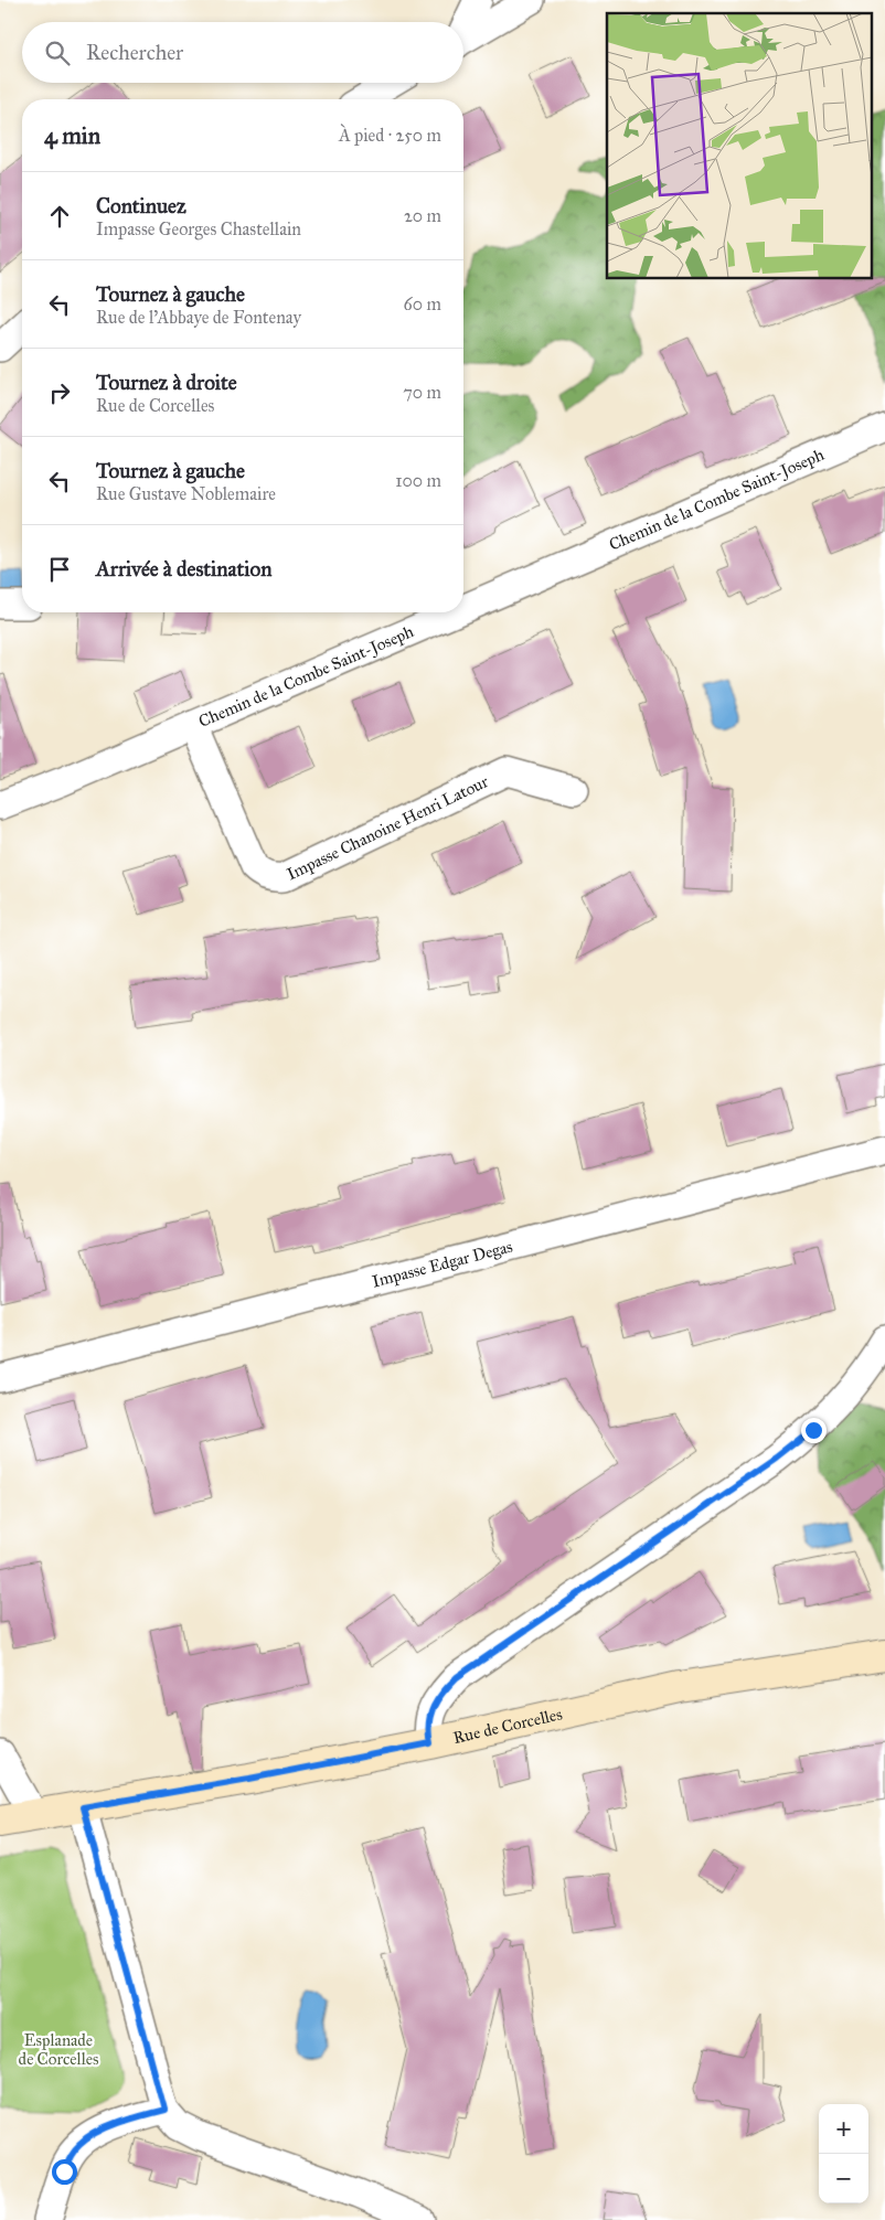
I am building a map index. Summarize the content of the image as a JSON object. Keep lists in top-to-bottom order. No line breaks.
{"streets":{"main road":["Rue de Corcelles"],"street":["Chemin de la Combe Saint-Joseph","Impasse Chanoine Henri Latour","Impasse Edgar Degas"]},"crossings":[["Chemin de la Combe Saint-Joseph","Impasse Chanoine Henri Latour"]],"parks":["Esplanade de Corcelles"],"page":{"search":"Rechercher","heading":["4 min","À pied · 250 m"],"list":[["Continuez","Impasse Georges Chastellain","20 m"],["Tournez à gauche","Rue de l'Abbaye de Fontenay","60 m"],["Tournez à droite","Rue de Corcelles","70 m"],["Tournez à gauche","Rue Gustave Noblemaire","100 m"],"Arrivée à destination"],"map_buttons":["+","−"]}}
